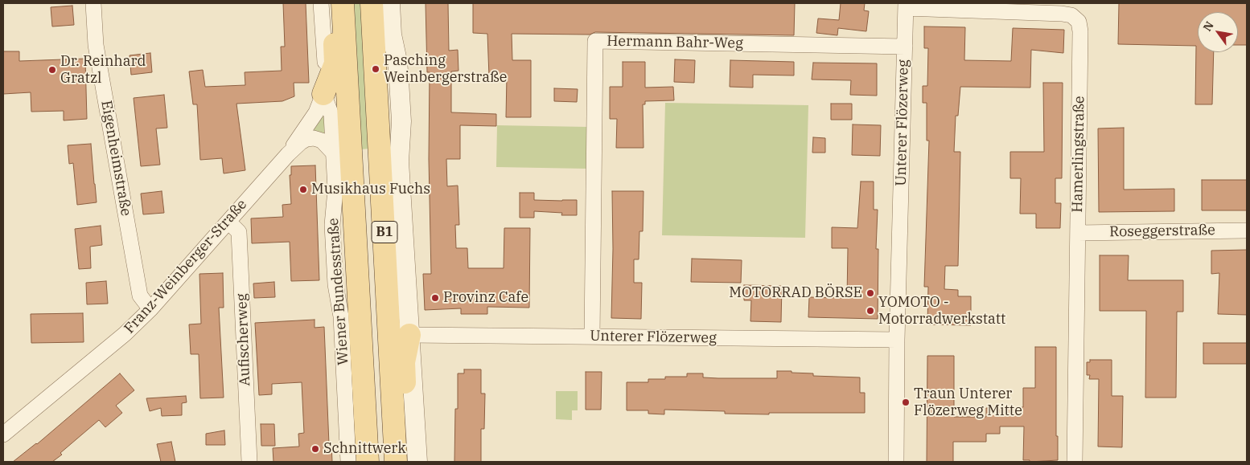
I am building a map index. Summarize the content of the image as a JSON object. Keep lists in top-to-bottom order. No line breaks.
{"streets":{"main road":["B1","Wiener Bundesstraße"],"street":["Hermann Bahr-Weg","Unterer Flözerweg","Hamerlingstraße","Eigenheimstraße","Roseggerstraße","Franz-Weinberger-Straße","Aufischerweg"]},"crossings":[["Hermann Bahr-Weg","Unterer Flözerweg"],["Unterer Flözerweg","Hamerlingstraße"],["Hamerlingstraße","Roseggerstraße"],["Eigenheimstraße","Franz-Weinberger-Straße"],["Franz-Weinberger-Straße","Wiener Bundesstraße"],["Franz-Weinberger-Straße","Aufischerweg"]],"places":["Pasching Weinbergerstraße","Dr. Reinhard Gratzl","Musikhaus Fuchs","MOTORRAD BÖRSE","Provinz Cafe","YOMOTO - Motorradwerkstatt","Traun Unterer Flözerweg Mitte","Schnittwerk"],"north":"top left"}
